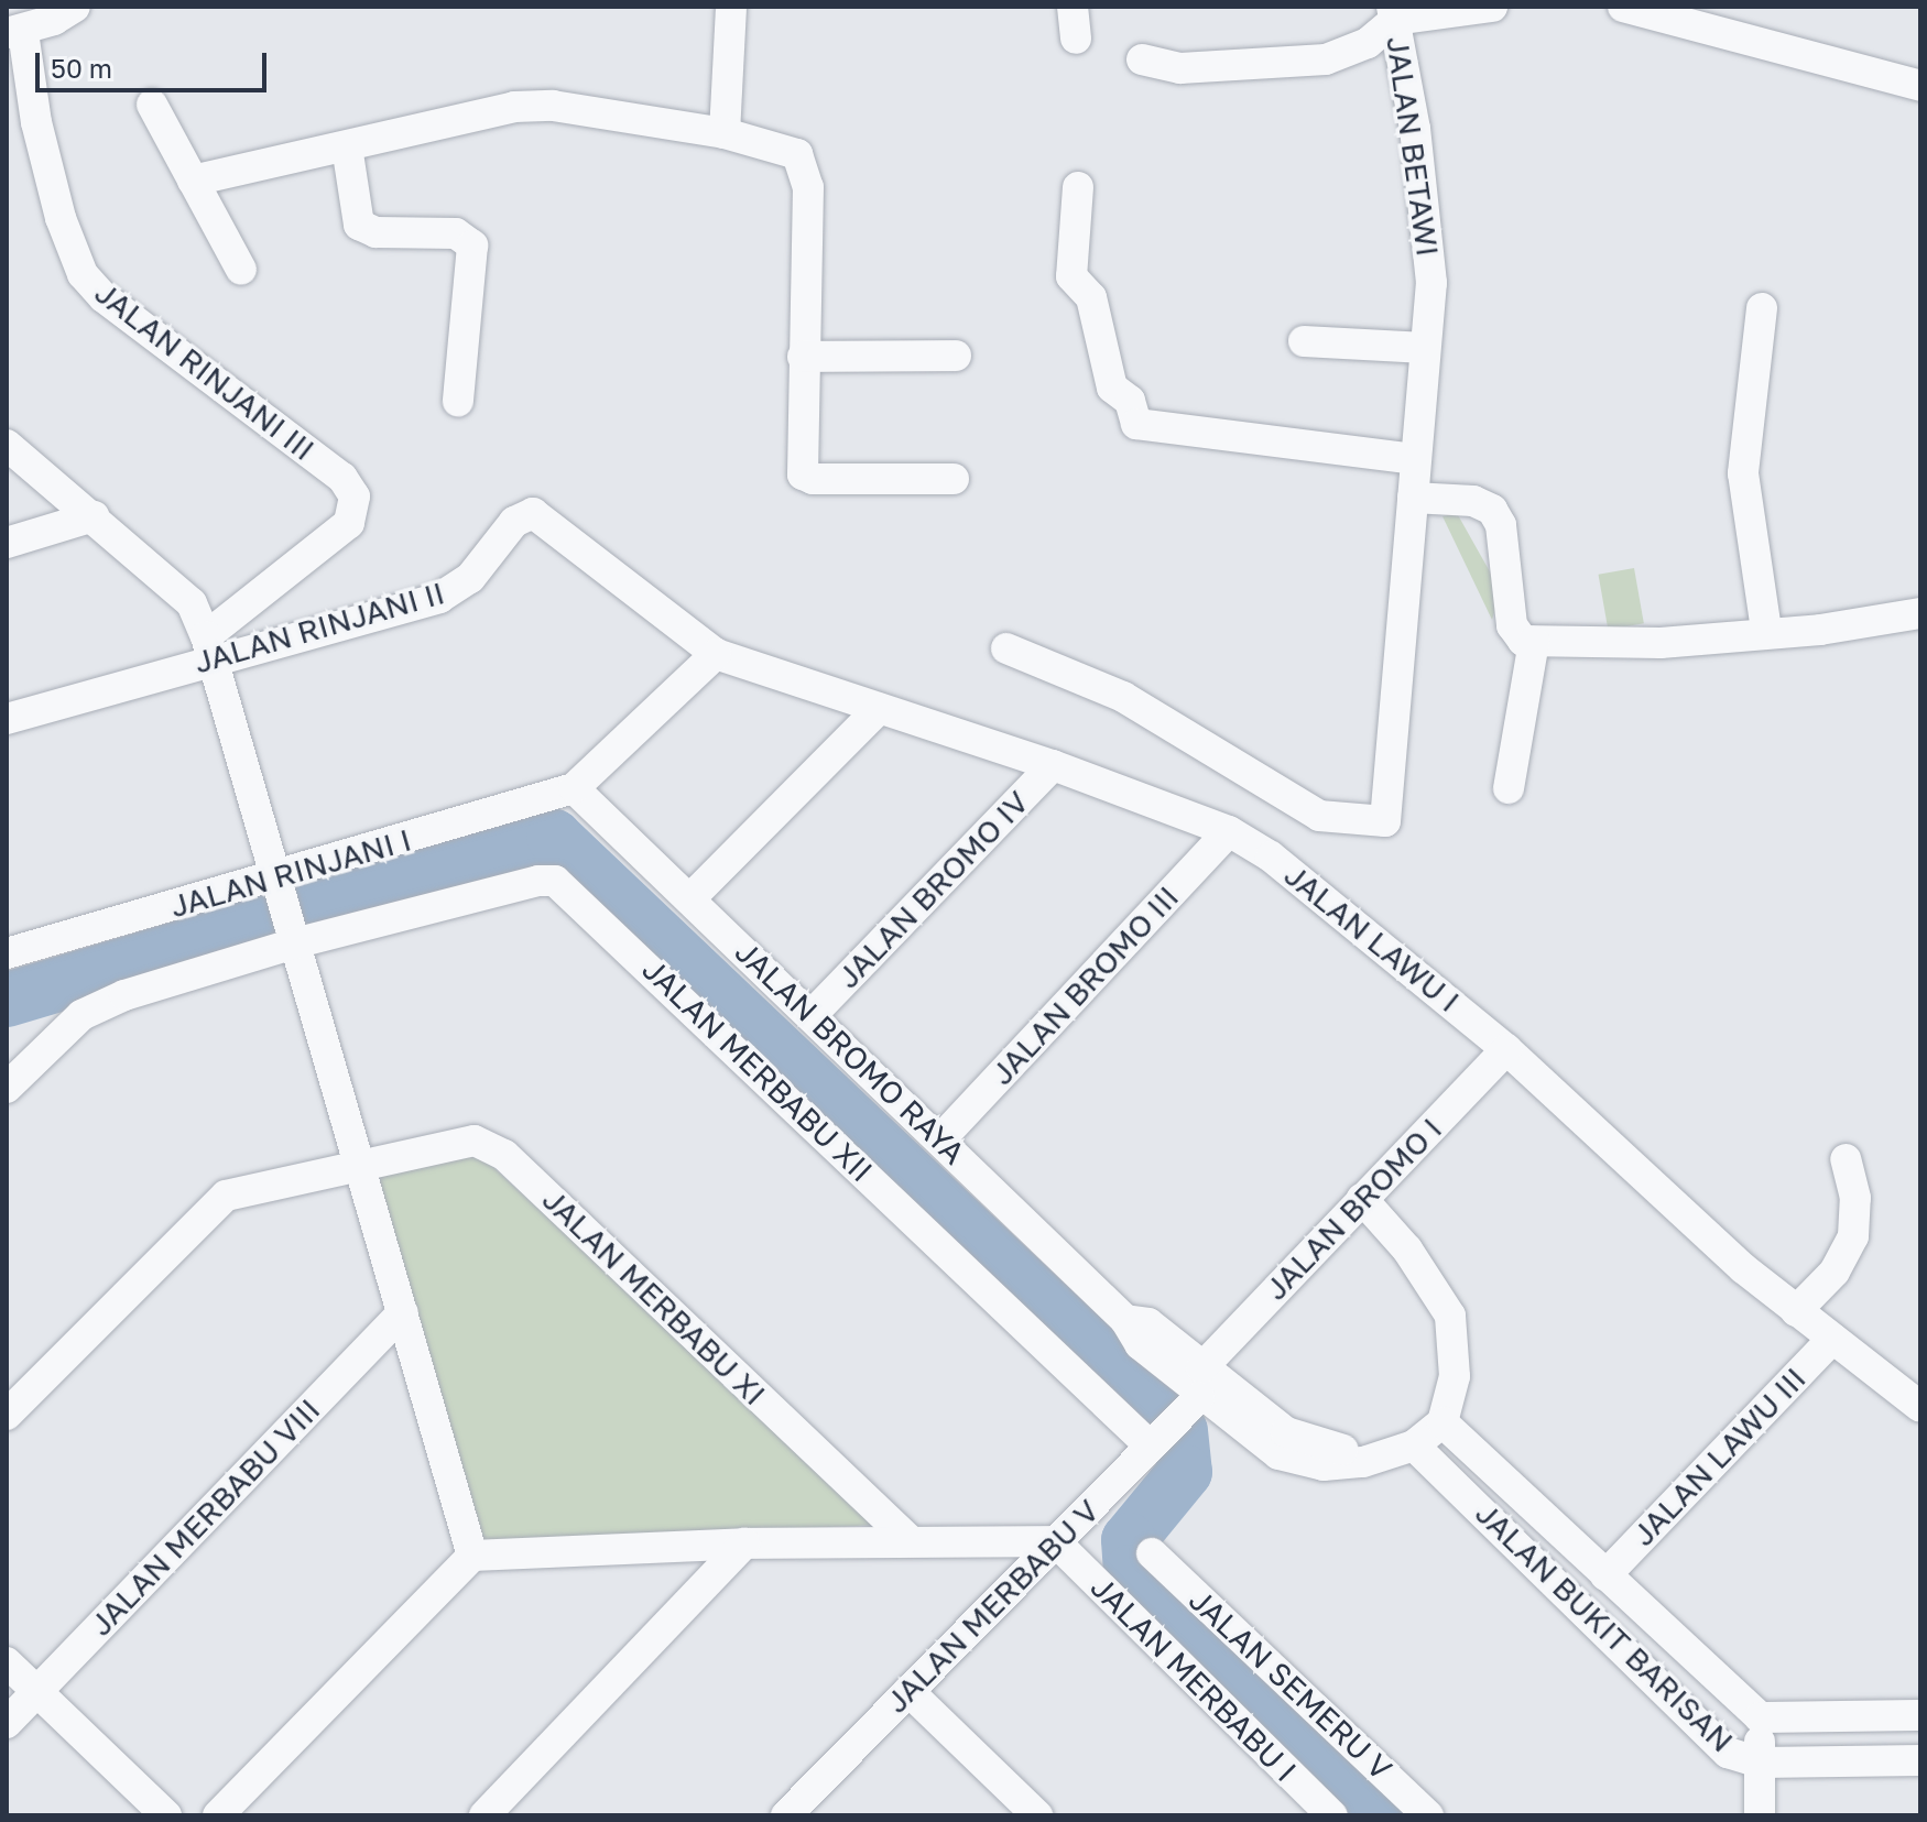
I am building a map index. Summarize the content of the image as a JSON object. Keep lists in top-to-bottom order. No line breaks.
{"streets":{"street":["JALAN BETAWI","JALAN RINJANI III","JALAN RINJANI II","JALAN RINJANI I","JALAN BROMO IV","JALAN LAWU I","JALAN BROMO III","JALAN BROMO RAYA","JALAN MERBABU XII","JALAN BROMO I","JALAN MERBABU XI","JALAN LAWU III","JALAN MERBABU VIII","JALAN MERBABU V","JALAN BUKIT BARISAN","JALAN MERBABU I","JALAN SEMERU V"]},"crossings":[["JALAN RINJANI III","JALAN RINJANI II"],["JALAN RINJANI II","JALAN LAWU I"],["JALAN RINJANI I","JALAN BROMO RAYA"],["JALAN BROMO IV","JALAN LAWU I"],["JALAN BROMO IV","JALAN BROMO RAYA"],["JALAN LAWU I","JALAN BROMO III"],["JALAN LAWU I","JALAN BROMO I"],["JALAN LAWU I","JALAN LAWU III"],["JALAN BROMO III","JALAN BROMO RAYA"],["JALAN BROMO RAYA","JALAN BROMO I"],["JALAN BROMO RAYA","JALAN MERBABU V"],["JALAN BROMO RAYA","JALAN BUKIT BARISAN"],["JALAN MERBABU XII","JALAN MERBABU V"],["JALAN BROMO I","JALAN MERBABU V"],["JALAN LAWU III","JALAN BUKIT BARISAN"],["JALAN MERBABU V","JALAN MERBABU I"]],"scale_bar":"50 m"}
